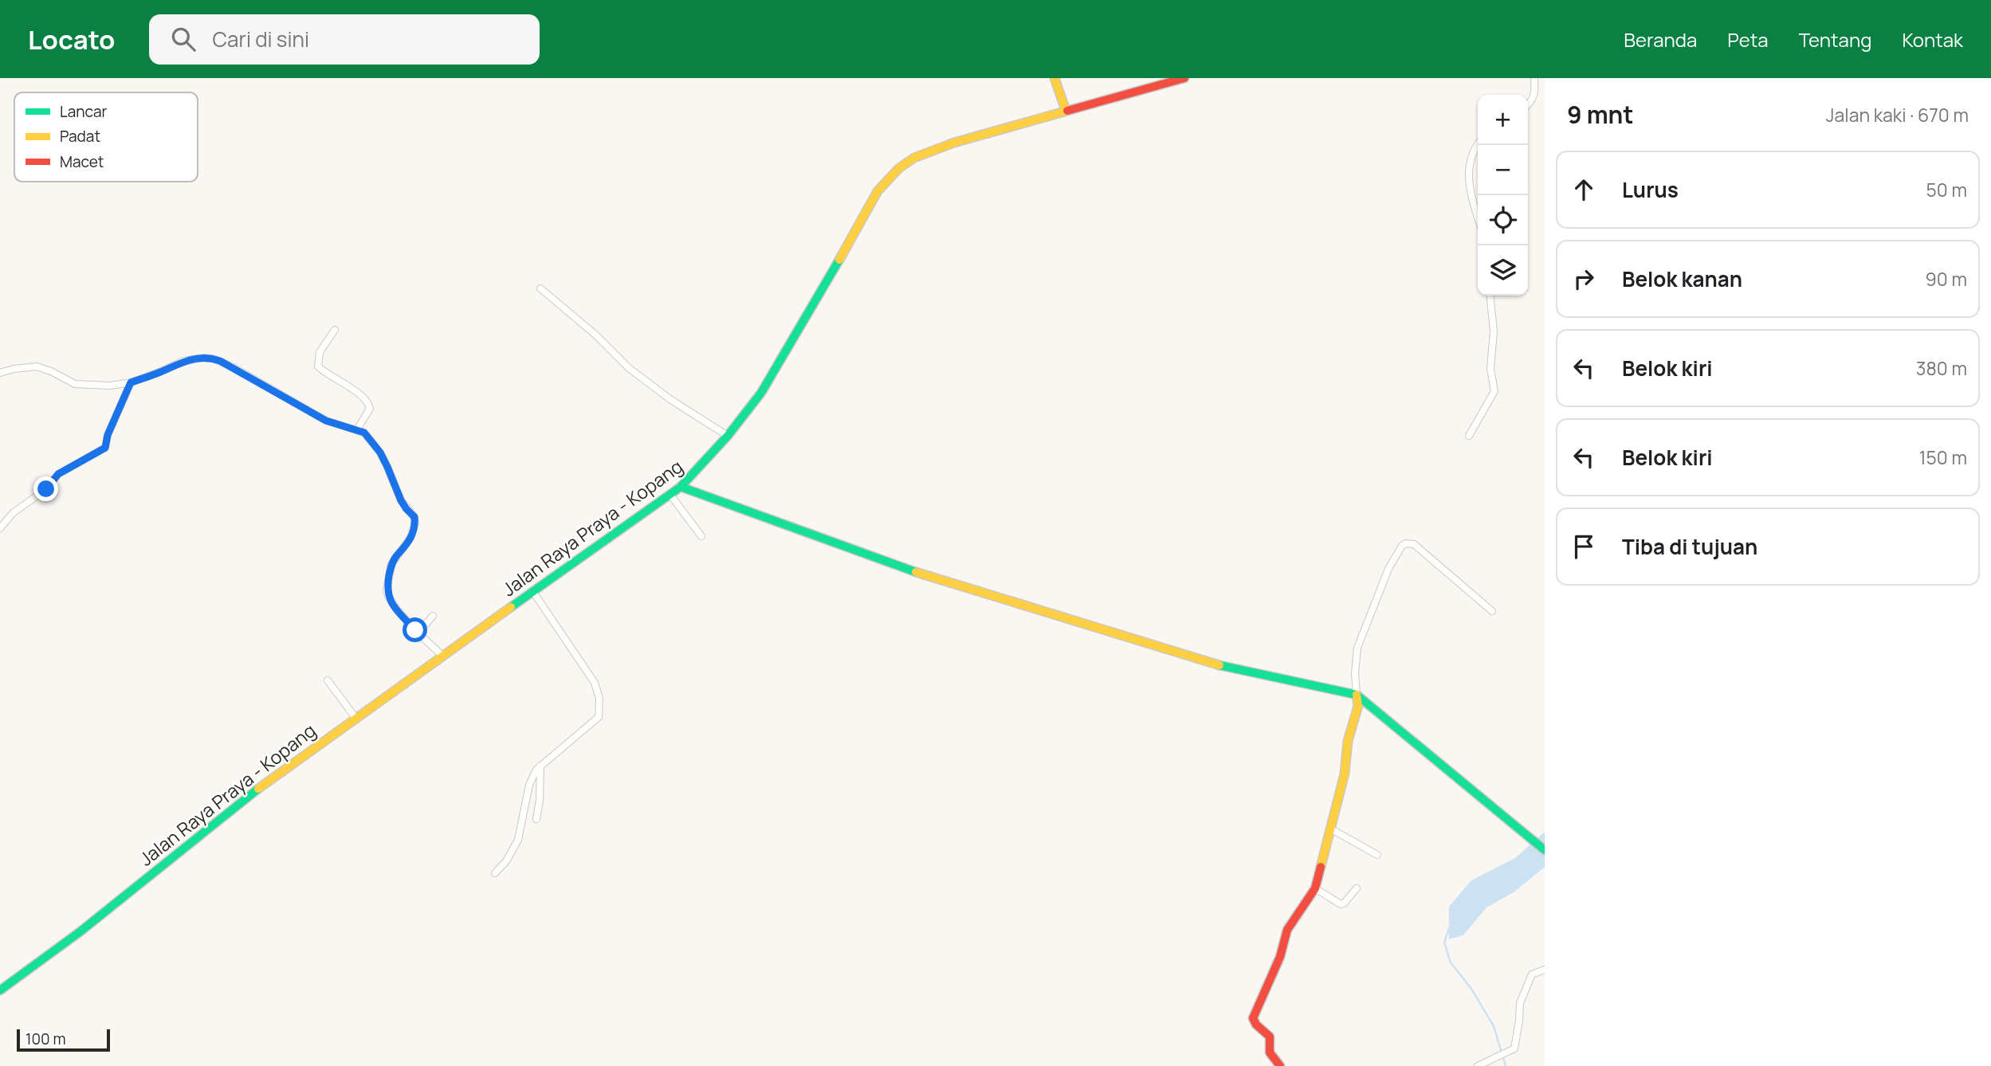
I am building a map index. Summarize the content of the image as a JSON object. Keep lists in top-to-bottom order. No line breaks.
{"streets":{"main road":["Jalan Raya Praya - Kopang"]},"legend":["Lancar","Padat","Macet"],"scale_bar":"100 m","page":{"header":"Locato","search":"Cari di sini","nav":["Beranda","Peta","Tentang","Kontak"],"heading":["9 mnt","Jalan kaki · 670 m"],"map_buttons":["+","−"],"list":[["Lurus","50 m"],["Belok kanan","90 m"],["Belok kiri","380 m"],["Belok kiri","150 m"],"Tiba di tujuan"],"scale":"100 m"}}
